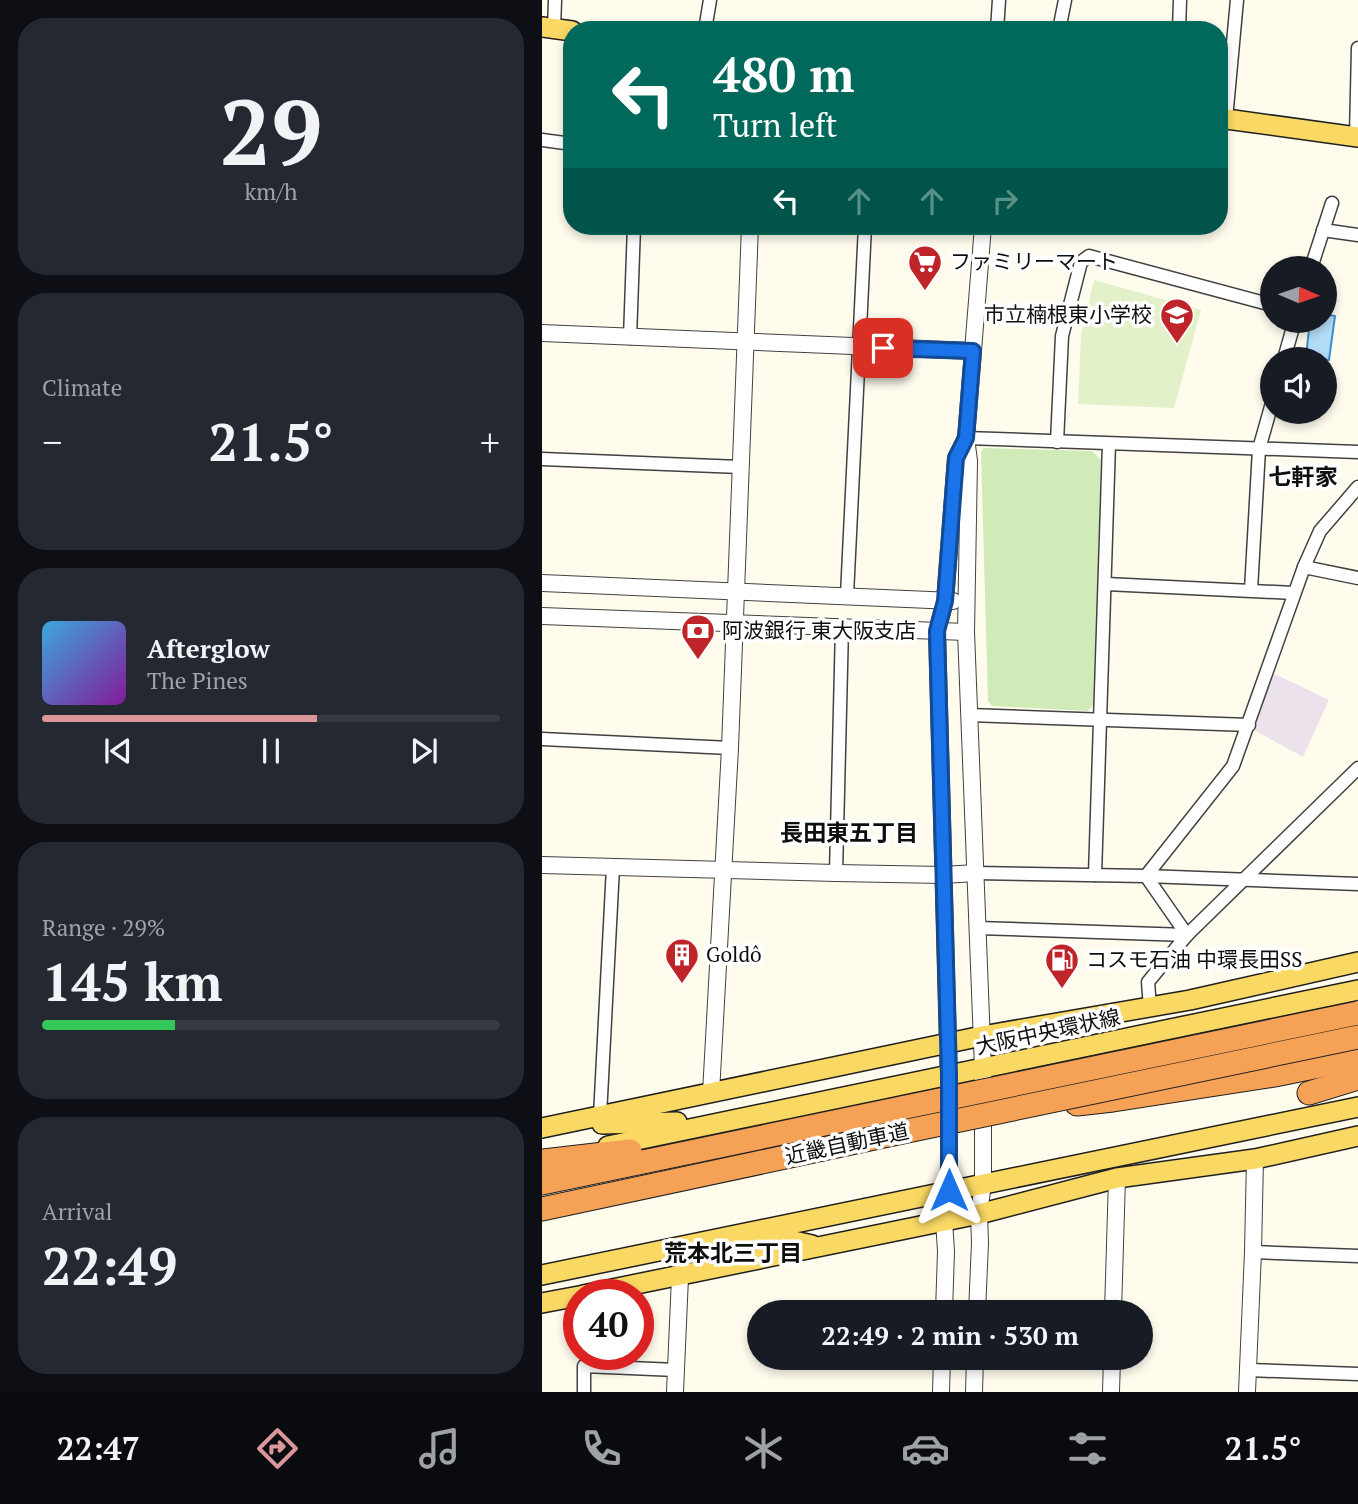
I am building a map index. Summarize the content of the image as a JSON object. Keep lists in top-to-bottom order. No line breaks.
{"streets":{"highway":["近畿自動車道"],"main road":["大阪中央環状線"]},"districts":["七軒家","長田東五丁目","荒本北三丁目"],"places":{"supermarket":["ファミリーマート"],"school or university":["市立楠根東小学校"],"bank":["阿波銀行 東大阪支店"],"building":["Goldô"],"fuel station":["コスモ石油 中環長田SS"]},"north":"right","page":{"tile":[["29","km/h"],"Climate",["Range · 29%","145 km"],["Arrival","22:49"]],"turn":["480 m","Turn left"],"heat":["−","21.5°","+"],"song":["Afterglow","The Pines"],"limit":"40","trip":"22:49 · 2 min · 530 m","tabs":["22:47","21.5°"]}}
